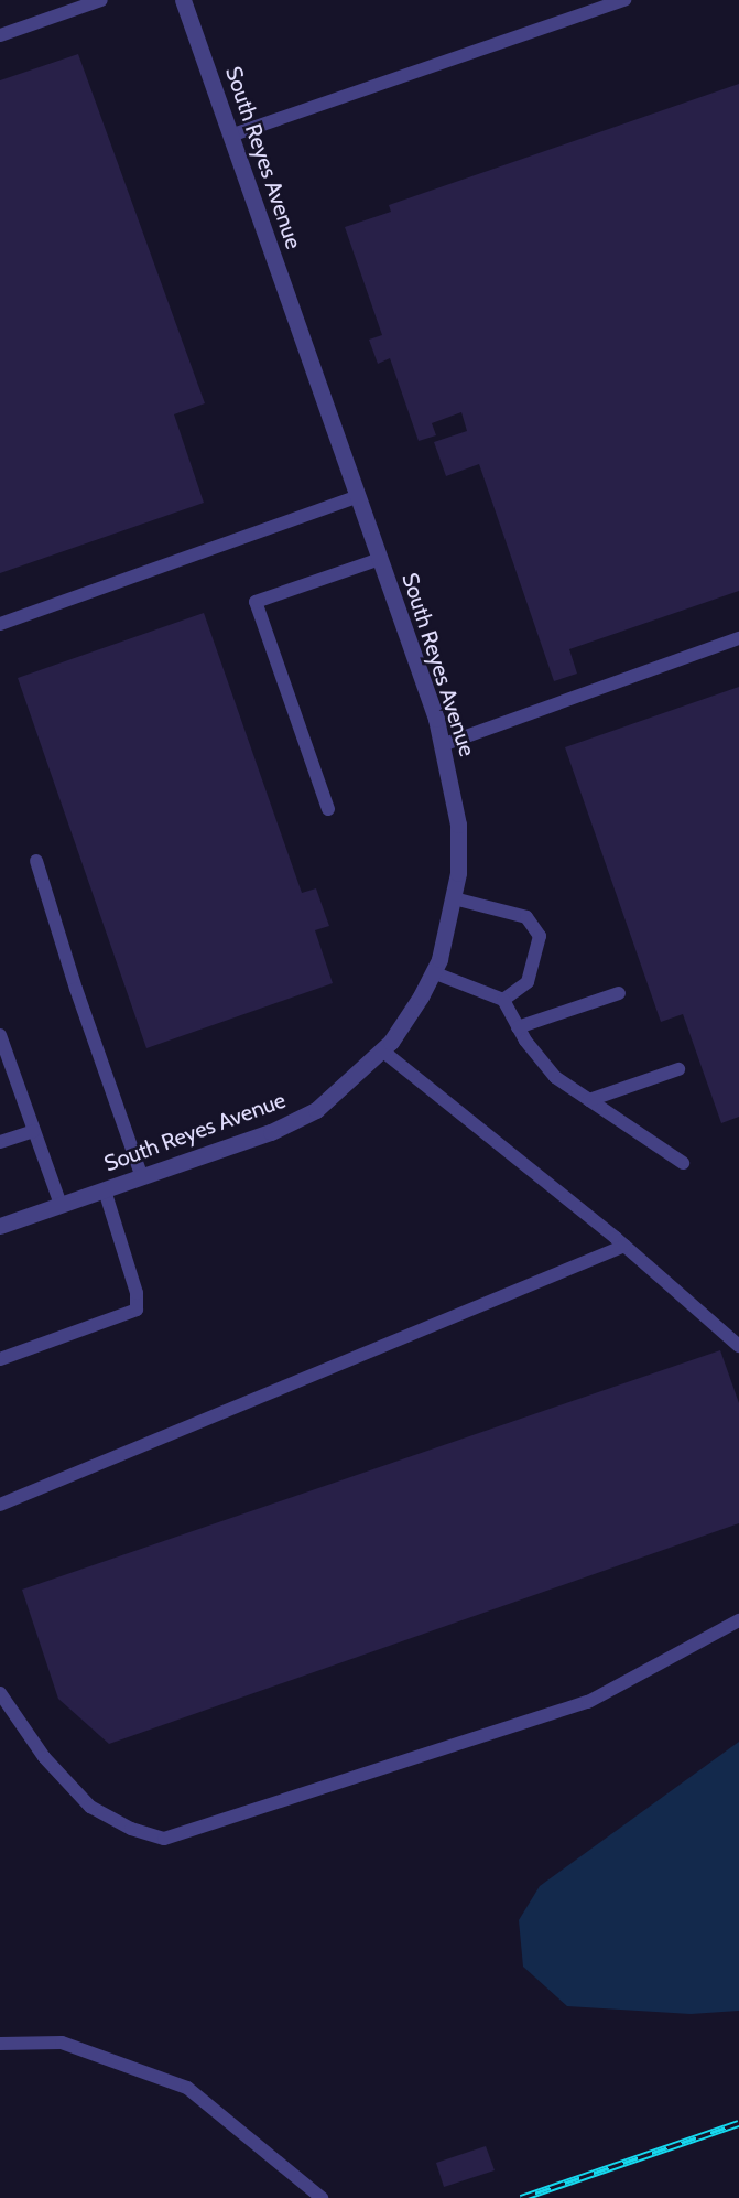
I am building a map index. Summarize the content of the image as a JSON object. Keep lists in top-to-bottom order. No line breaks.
{"streets":{"street":["South Reyes Avenue"]}}
